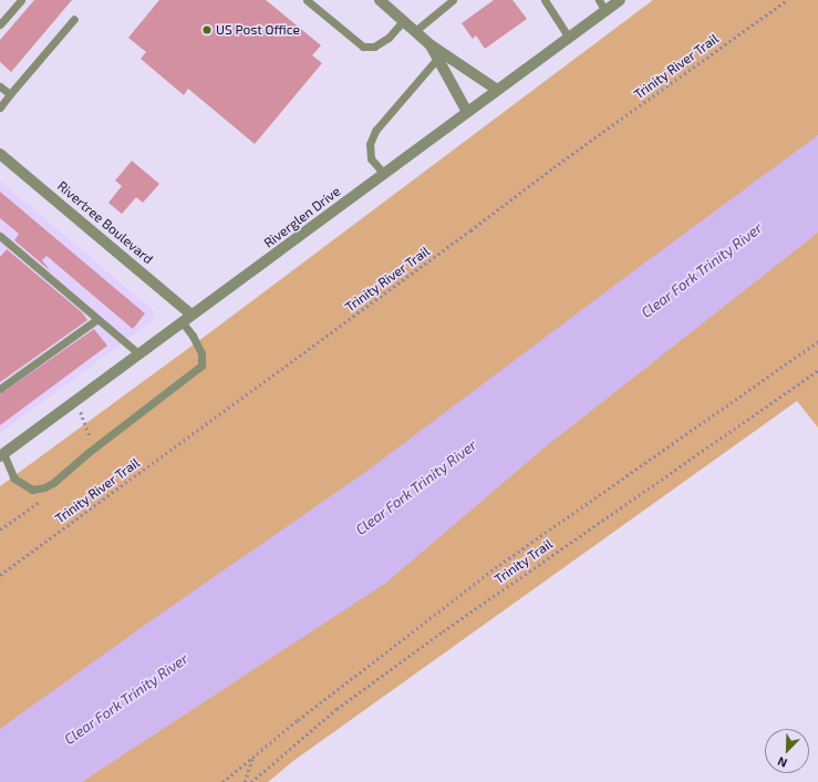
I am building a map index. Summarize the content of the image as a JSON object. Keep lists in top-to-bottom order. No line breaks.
{"streets":{"street":["Riverglen Drive","Rivertree Boulevard"],"path":["Trinity River Trail","Trinity Trail"]},"crossings":[["Riverglen Drive","Rivertree Boulevard"]],"water":["Clear Fork Trinity River"],"places":["US Post Office"],"north":"bottom left"}
